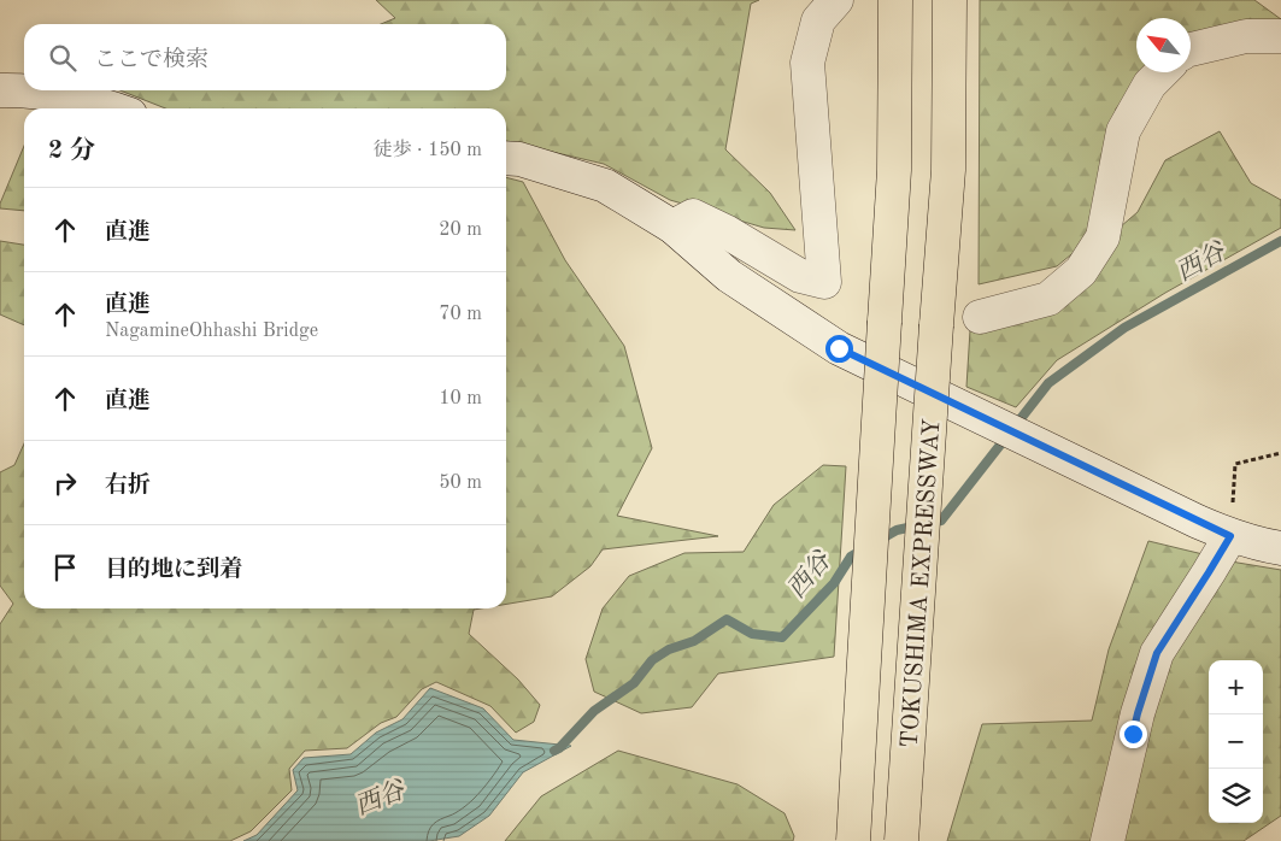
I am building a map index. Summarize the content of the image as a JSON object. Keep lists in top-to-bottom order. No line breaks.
{"streets":{"highway":["TOKUSHIMA EXPRESSWAY"]},"water":["西谷"],"north":"top left","page":{"search":"ここで検索","heading":["2 分","徒歩 · 150 m"],"list":[["直進","20 m"],["直進","NagamineOhhashi Bridge","70 m"],["直進","10 m"],["右折","50 m"],"目的地に到着"],"map_buttons":["+","−"]}}
